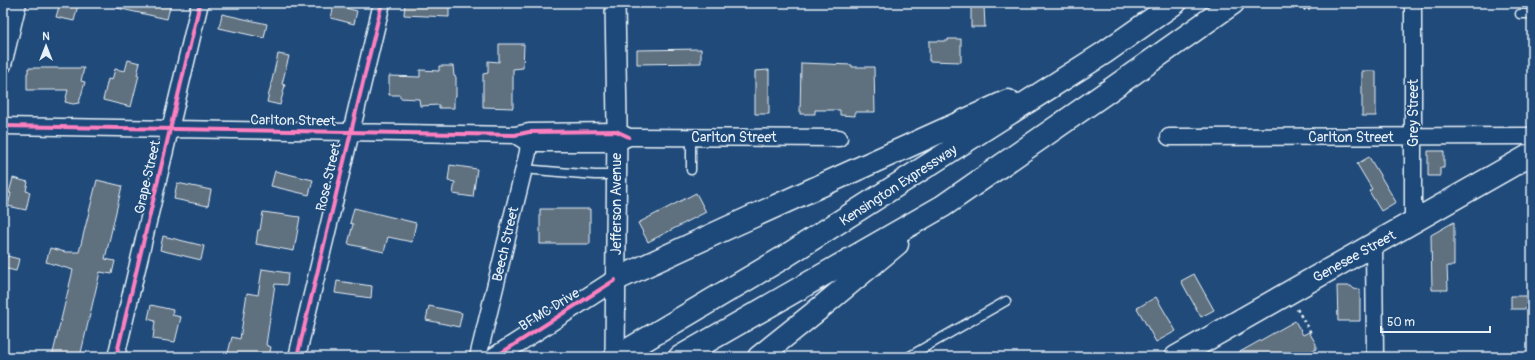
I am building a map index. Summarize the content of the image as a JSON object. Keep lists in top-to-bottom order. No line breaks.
{"streets":{"main road":["Kensington Expressway","Genesee Street"],"street":["Grey Street","Carlton Street","Grape Street","Rose Street","Jefferson Avenue","Beech Street","BFMC Drive"]},"crossings":[["Grey Street","Carlton Street"],["Grey Street","Genesee Street"],["Carlton Street","Grape Street"],["Carlton Street","Rose Street"],["Carlton Street","Jefferson Avenue"],["Carlton Street","Beech Street"],["Kensington Expressway","Jefferson Avenue"],["Jefferson Avenue","BFMC Drive"]],"scale_bar":"50 m","north":"top"}
